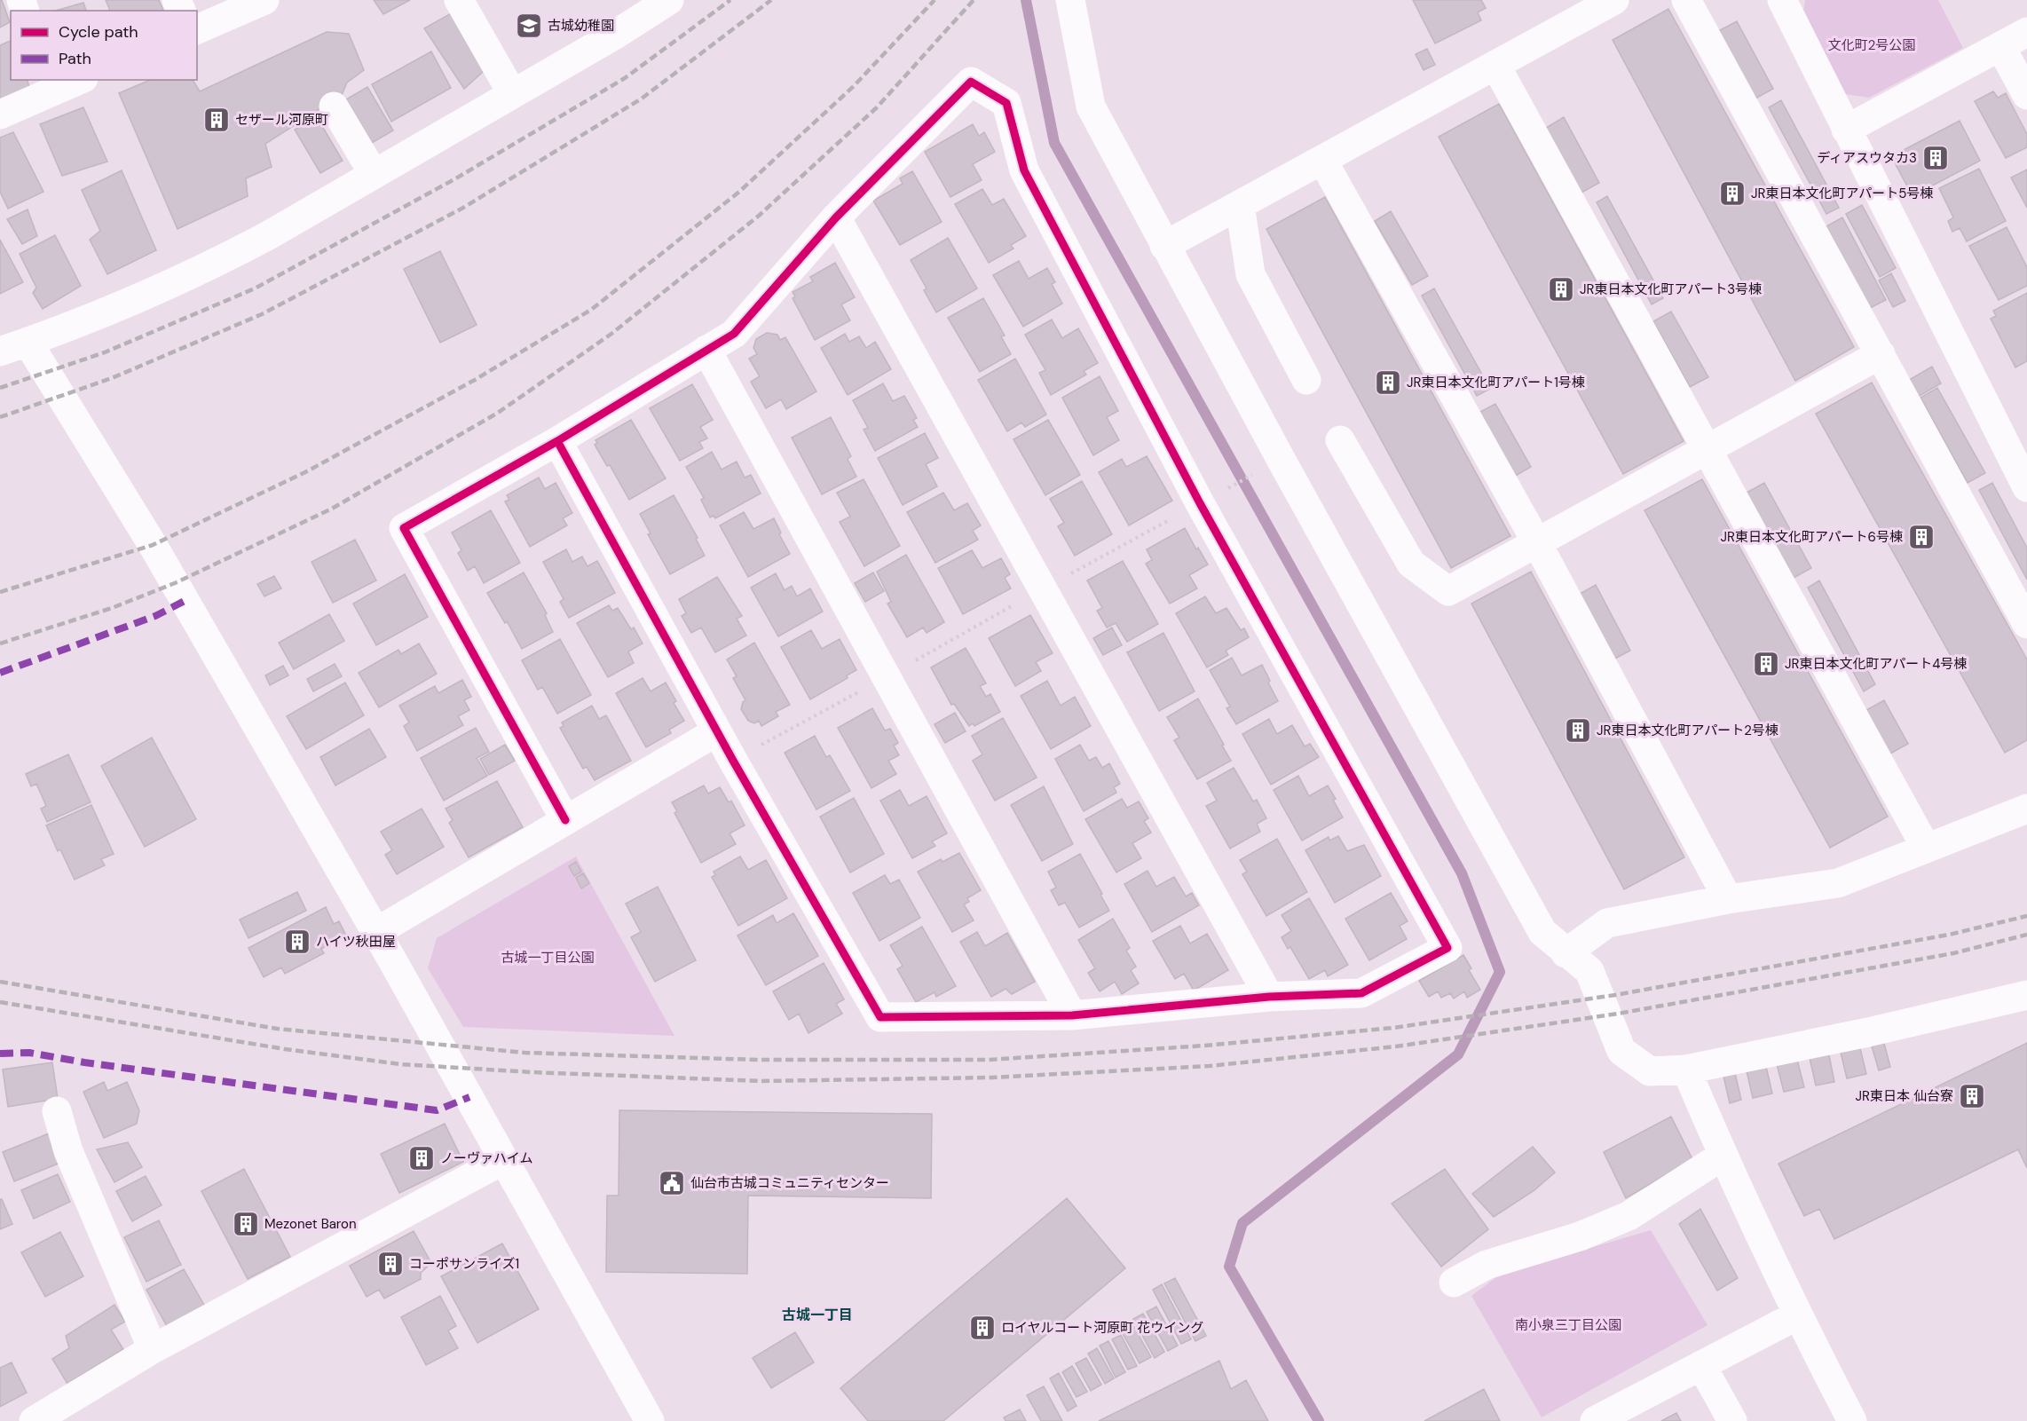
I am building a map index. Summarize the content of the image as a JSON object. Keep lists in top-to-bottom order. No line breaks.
{"districts":["古城一丁目"],"parks":["文化町2号公園","古城一丁目公園","南小泉三丁目公園"],"places":{"school or university":["古城幼稚園"],"building":["セザール河原町","ディアスウタカ3","JR東日本文化町アパート5号棟","JR東日本文化町アパート3号棟","JR東日本文化町アパート1号棟","JR東日本文化町アパート6号棟","JR東日本文化町アパート4号棟","JR東日本文化町アパート2号棟","ハイツ秋田屋","JR東日本 仙台寮","ノーヴァハイム","Mezonet Baron","コーポサンライズ1","ロイヤルコート河原町 花ウイング"],"public building":["仙台市古城コミュニティセンター"]},"legend":["Cycle path","Path"]}
